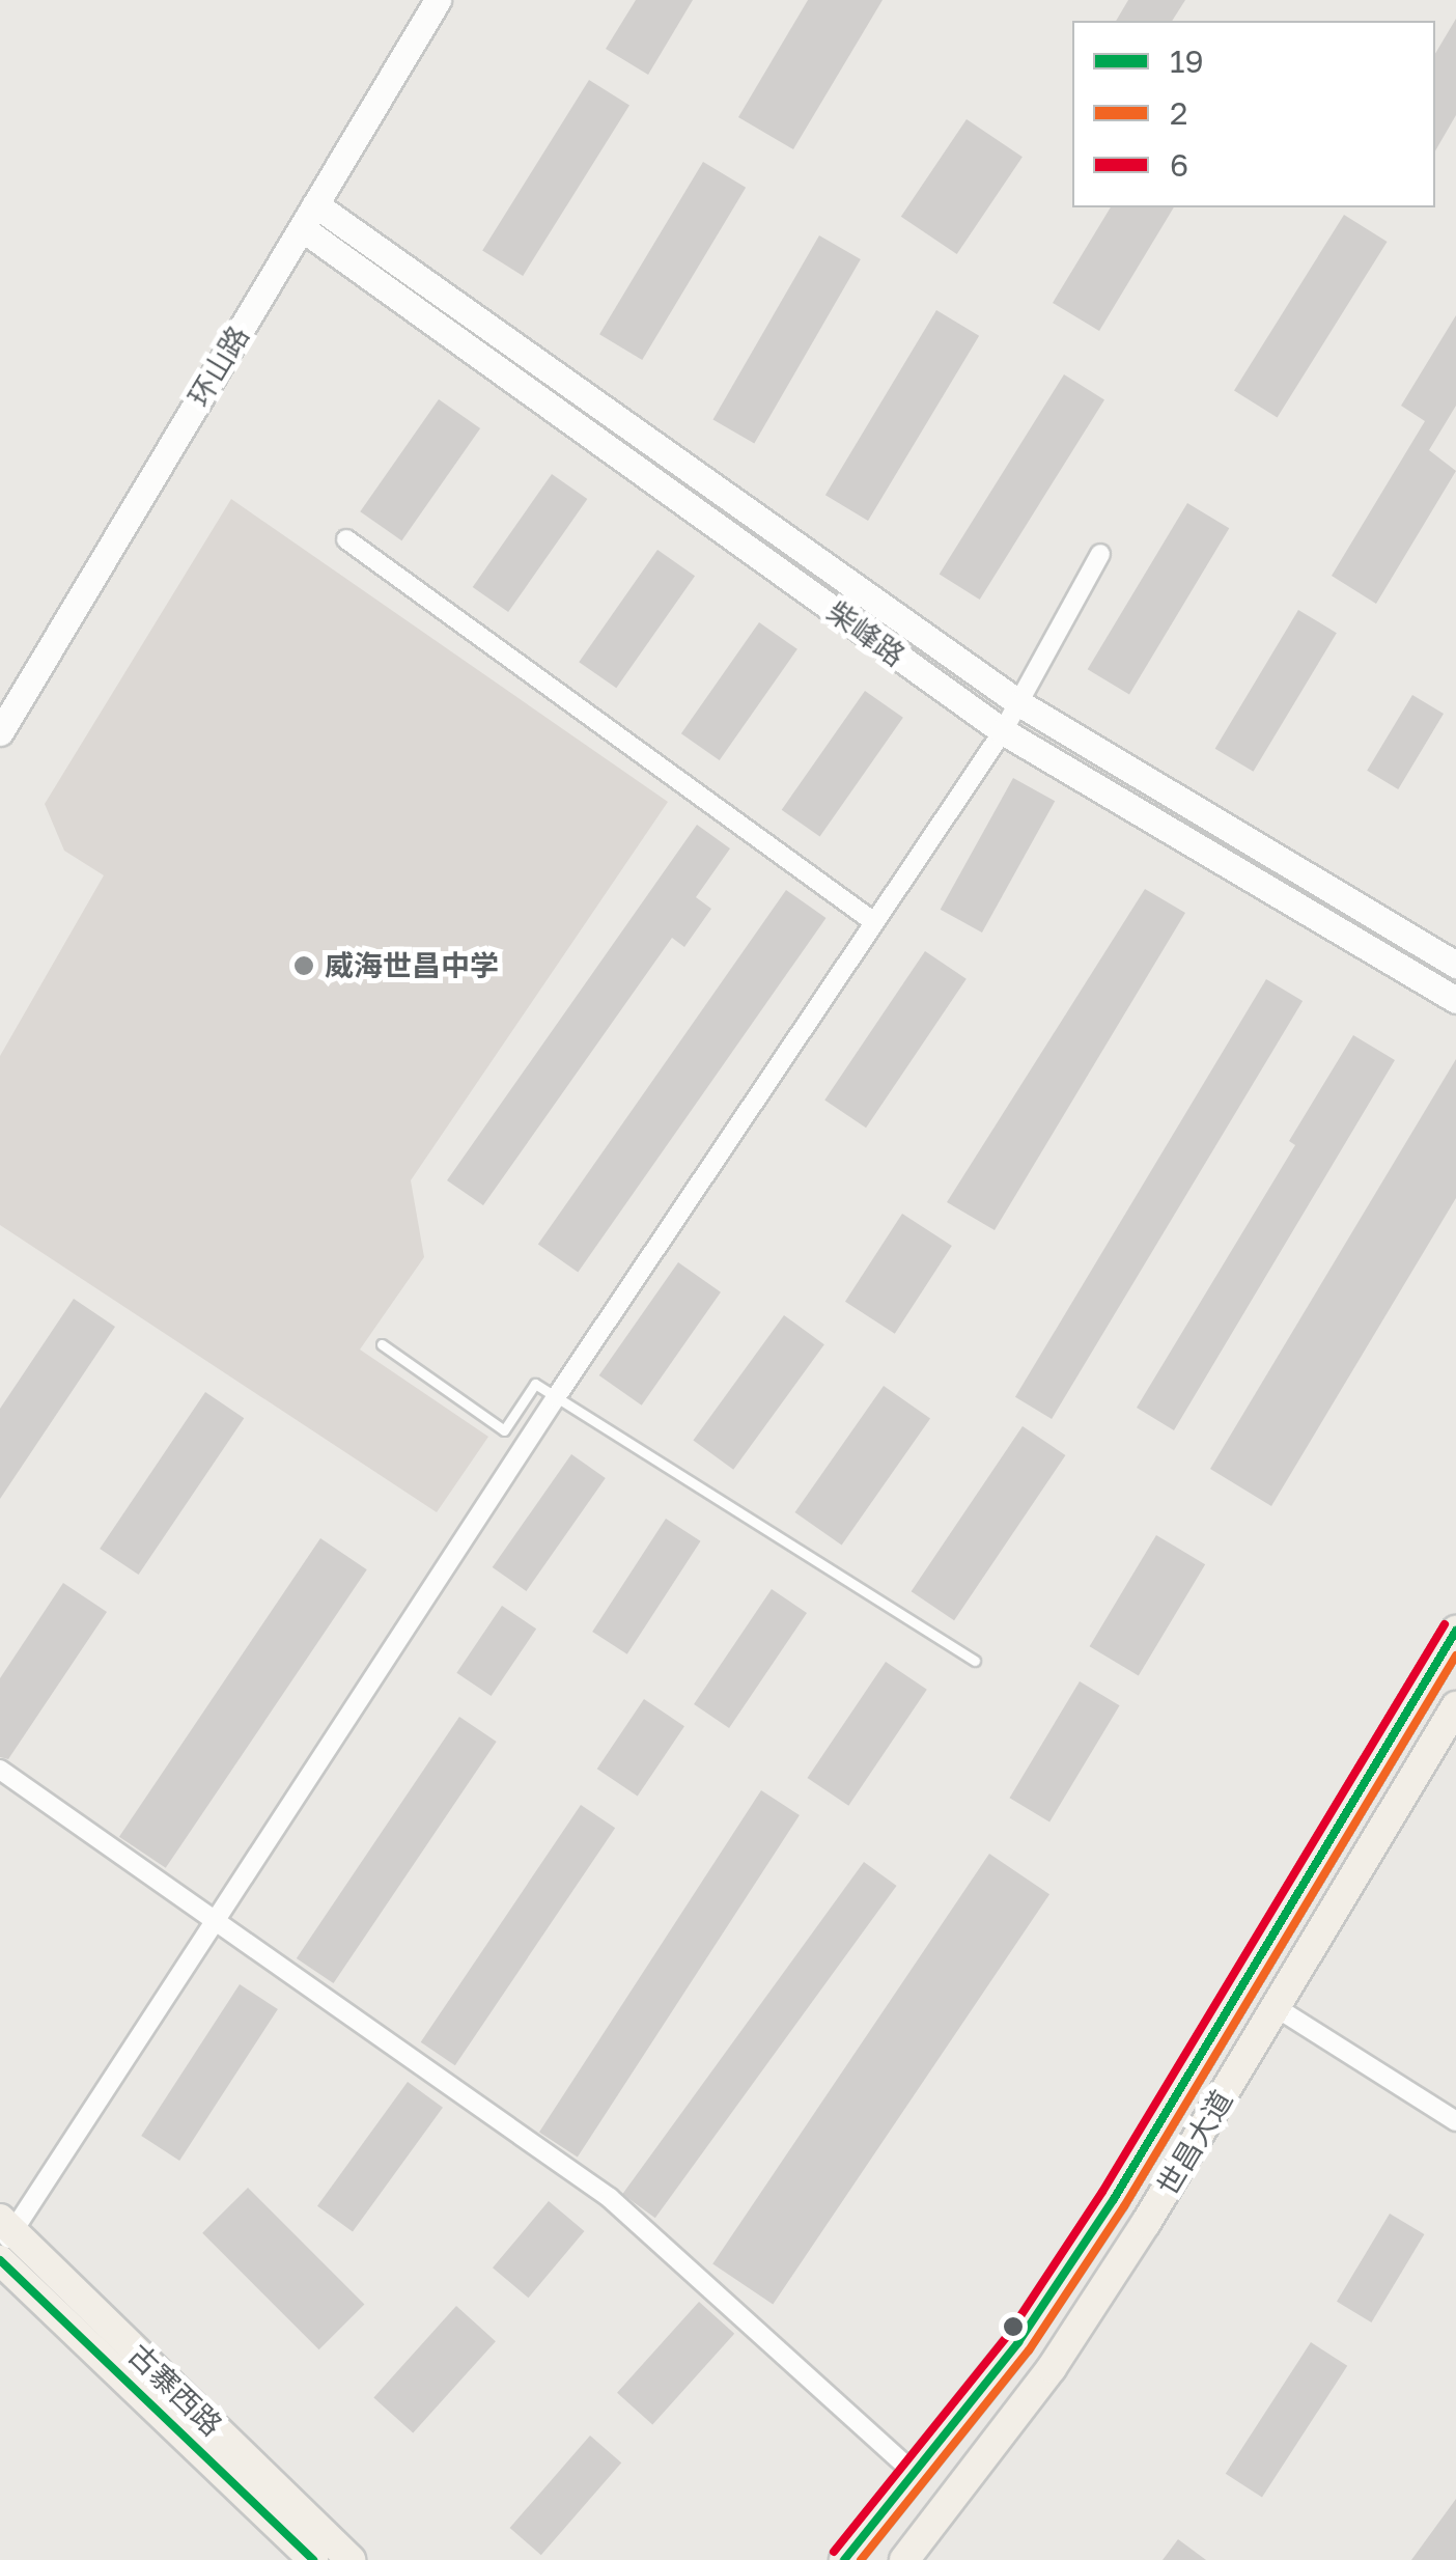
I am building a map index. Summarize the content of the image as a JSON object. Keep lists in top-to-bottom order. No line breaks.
{"streets":{"main road":["世昌大道","古寨西路"],"street":["环山路","柴峰路"]},"crossings":[["环山路","柴峰路"]],"places":["威海世昌中学"],"lines":["transit line 6","transit line 19","transit line 2"],"legend":["19","2","6"]}
